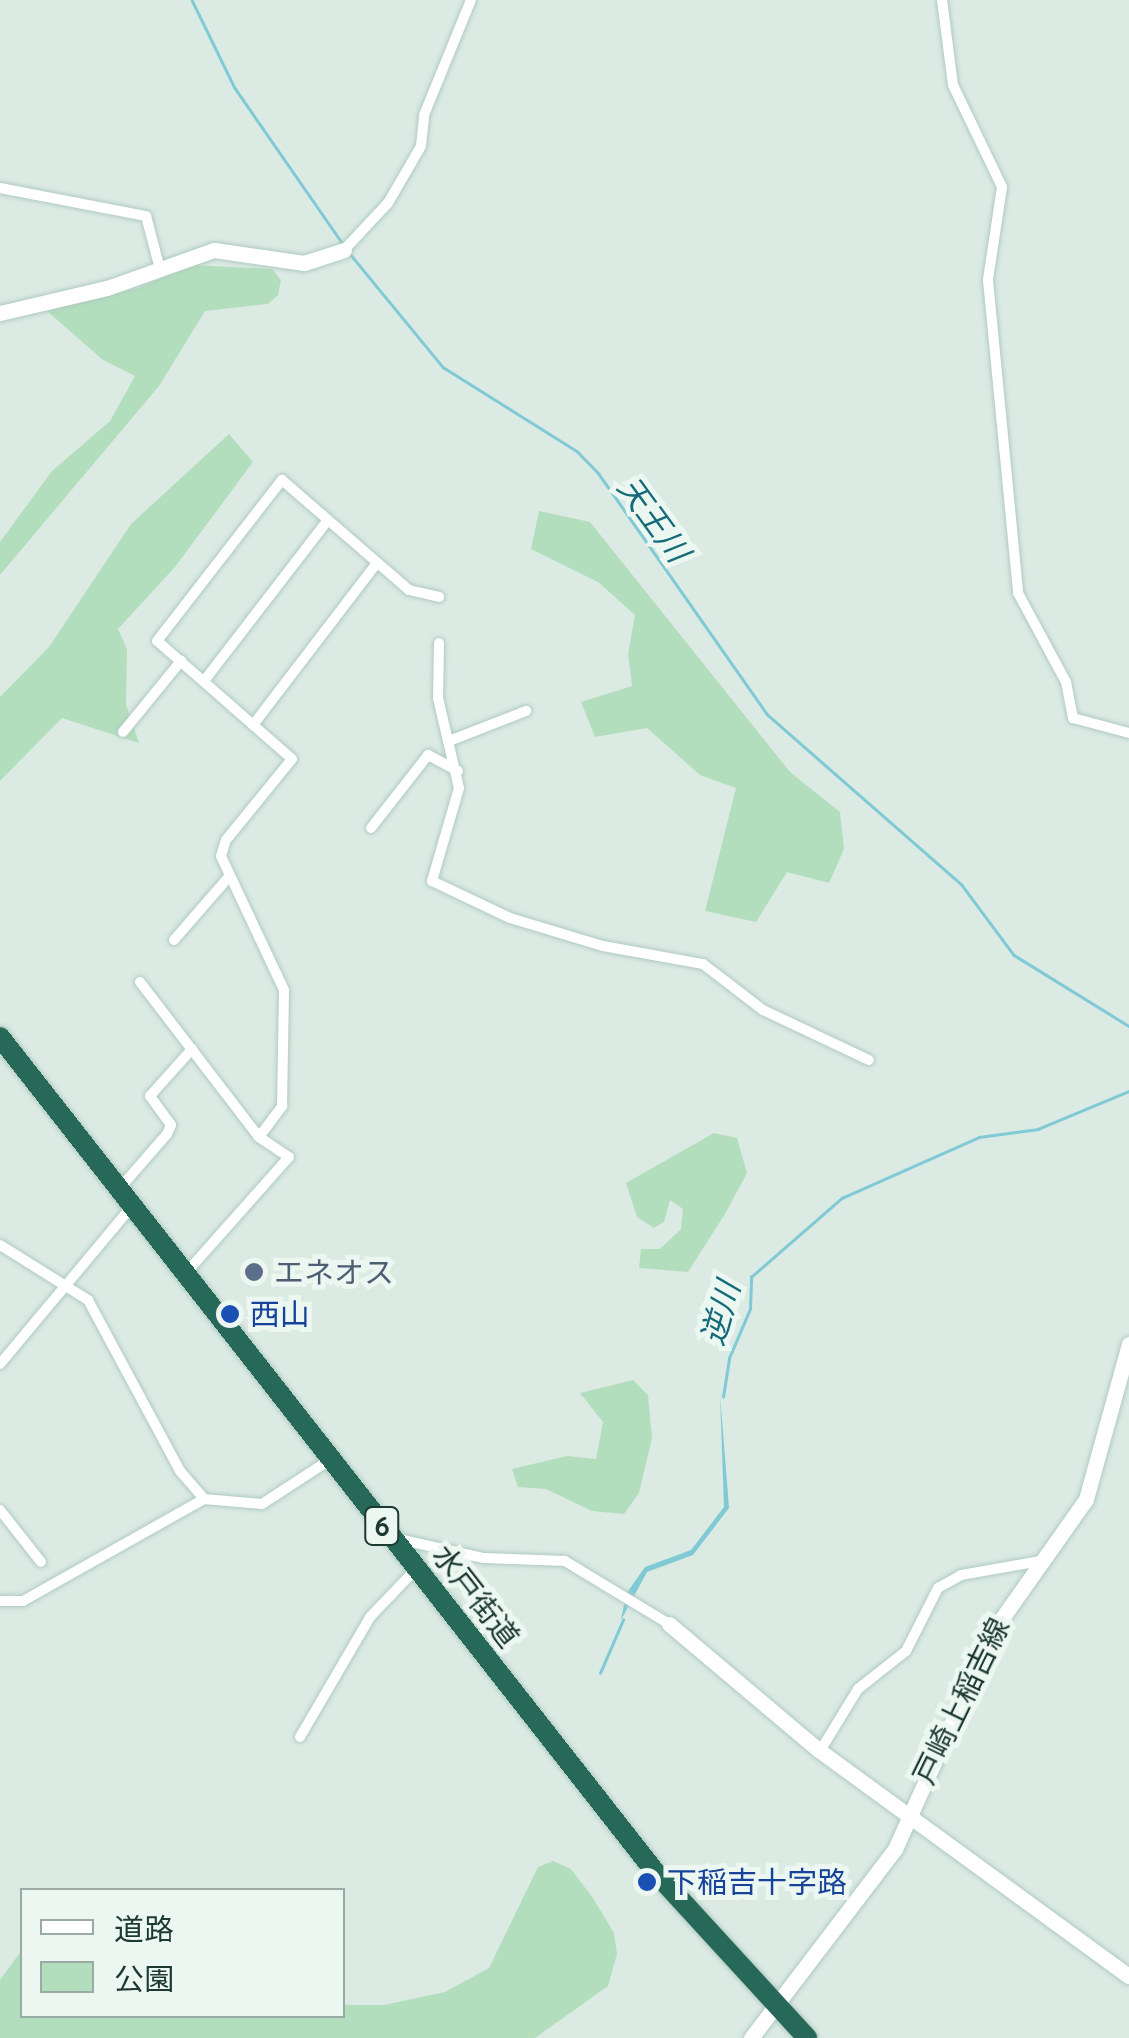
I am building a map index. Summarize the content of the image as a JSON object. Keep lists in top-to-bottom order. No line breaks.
{"streets":{"highway":["6","水戸街道"],"street":["戸崎上稲吉線"]},"crossings":[["水戸街道","戸崎上稲吉線"]],"water":["天王川","逆川"],"places":["エネオス","西山","下稲吉十字路"],"legend":["道路","公園"]}
